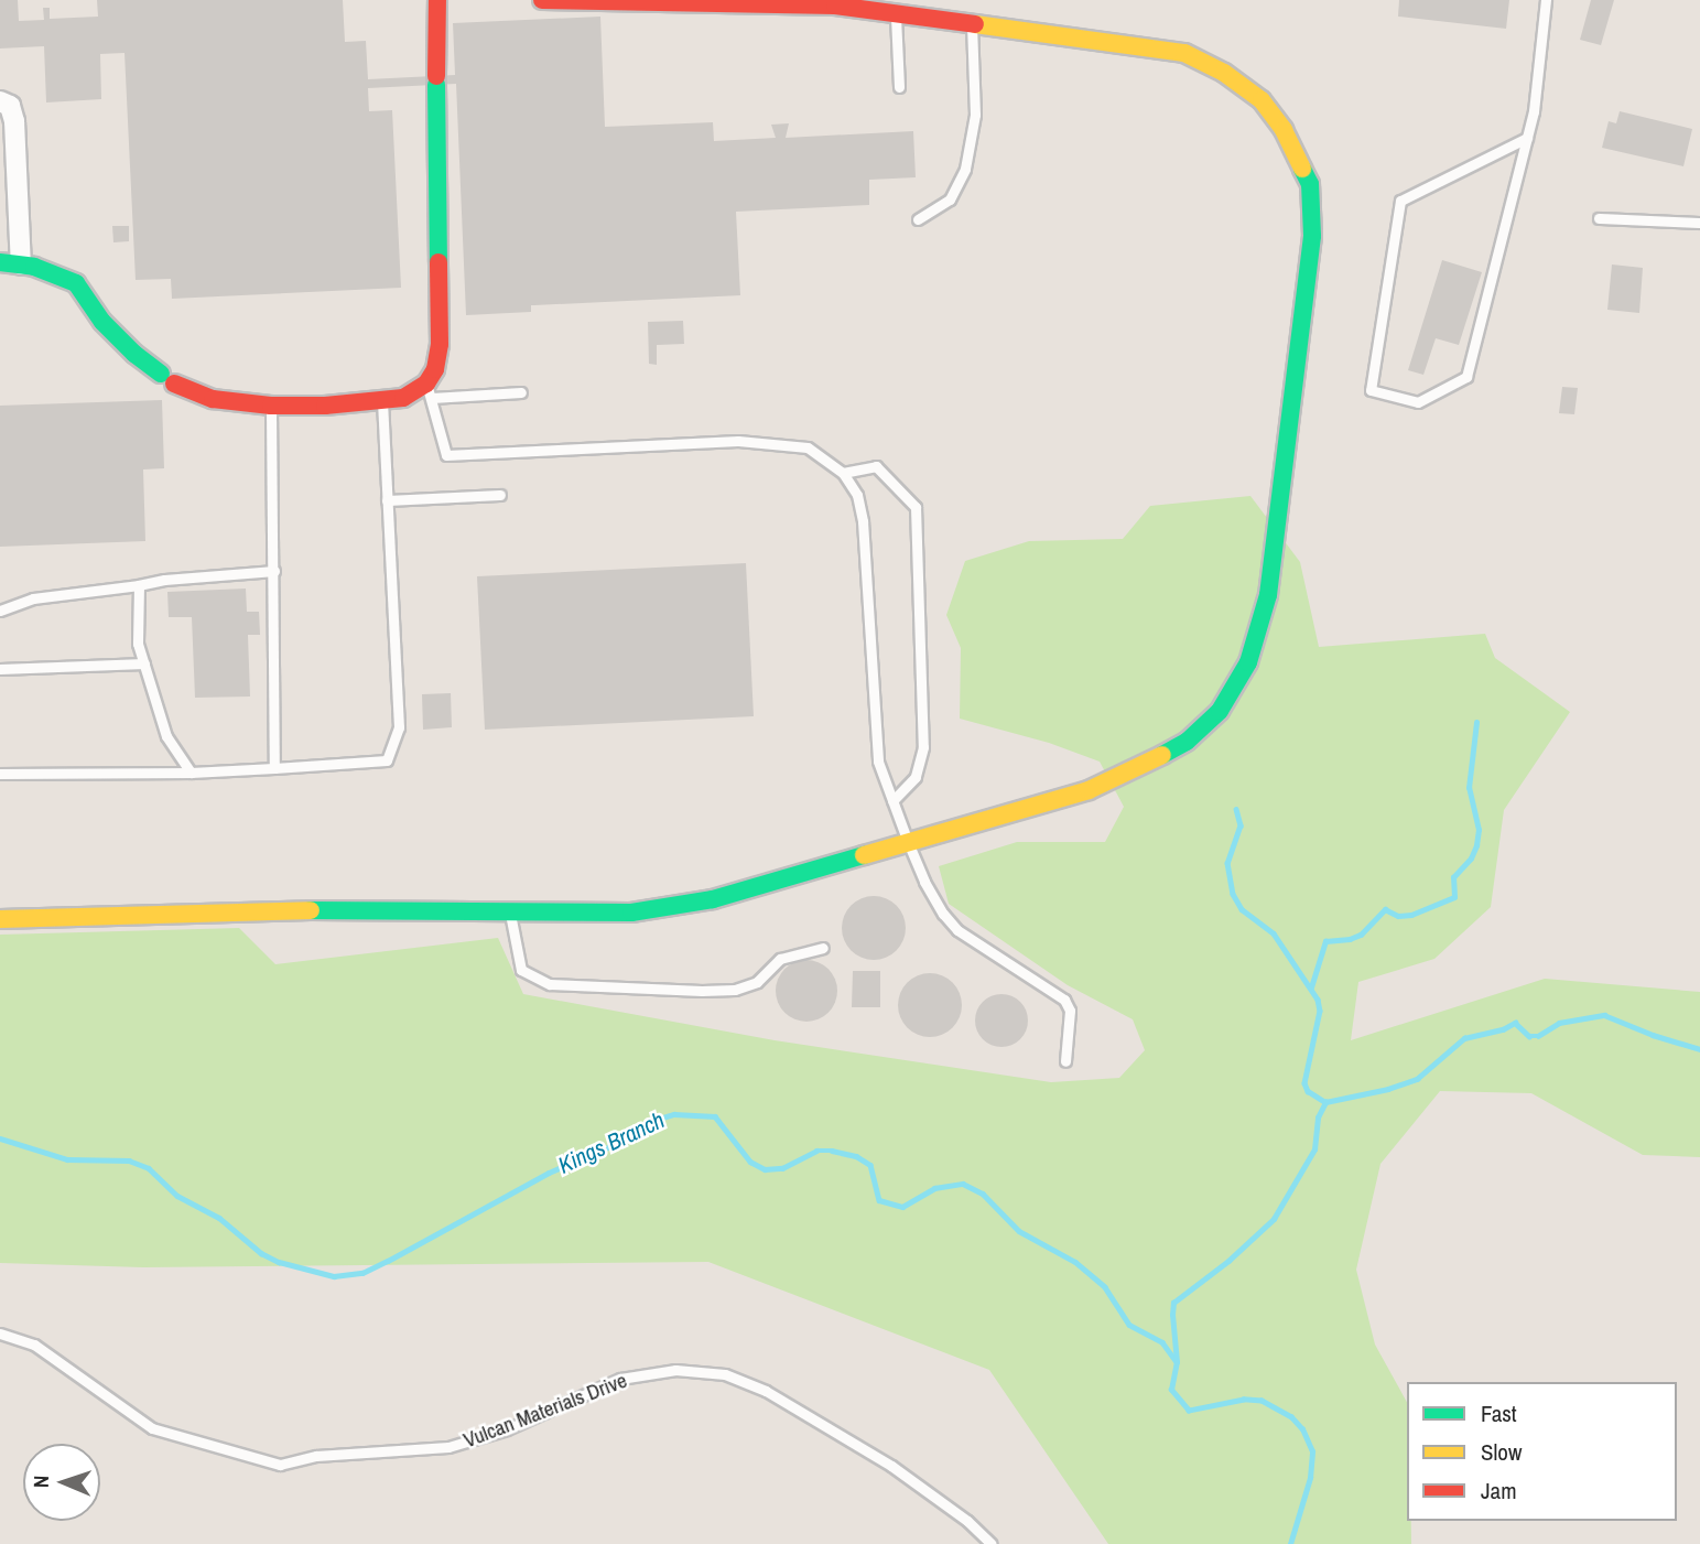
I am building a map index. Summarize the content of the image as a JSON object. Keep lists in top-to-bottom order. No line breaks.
{"streets":{"lane":["Vulcan Materials Drive"]},"water":["Kings Branch"],"legend":["Fast","Slow","Jam"],"north":"left"}
